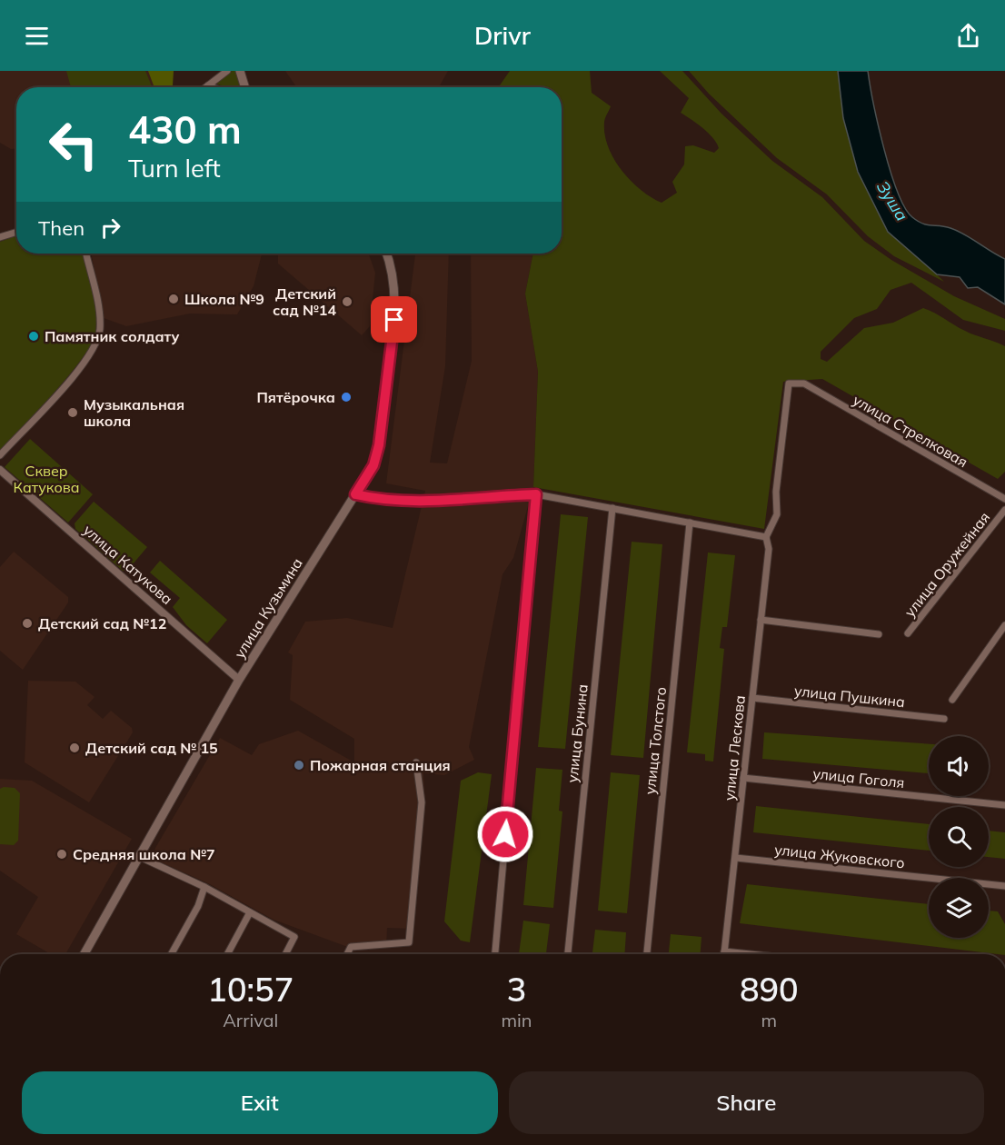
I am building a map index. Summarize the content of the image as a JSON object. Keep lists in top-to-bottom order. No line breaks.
{"streets":{"main road":["улица Кузьмина"],"street":["улица Стрелковая","улица Катукова","улица Оружейная","улица Пушкина","улица Бунина","улица Толстого","улица Лескова","улица Гоголя","улица Жуковского"]},"crossings":[["улица Стрелковая","улица Лескова"],["улица Катукова","улица Кузьмина"],["улица Пушкина","улица Лескова"],["улица Лескова","улица Гоголя"],["улица Лескова","улица Жуковского"]],"water":["Зуша"],"parks":["Сквер Катукова"],"places":["Школа №9","Детский сад №14","Памятник солдату","Пятёрочка","Музыкальная школа","Детский сад №12","Детский сад № 15","Пожарная станция","Средняя школа №7"],"page":{"header":"Drivr","turn":["430 m","Turn left"],"then":"Then","eta":["10:57","Arrival","3","min","890","m"],"buttons":["Exit","Share"]}}
